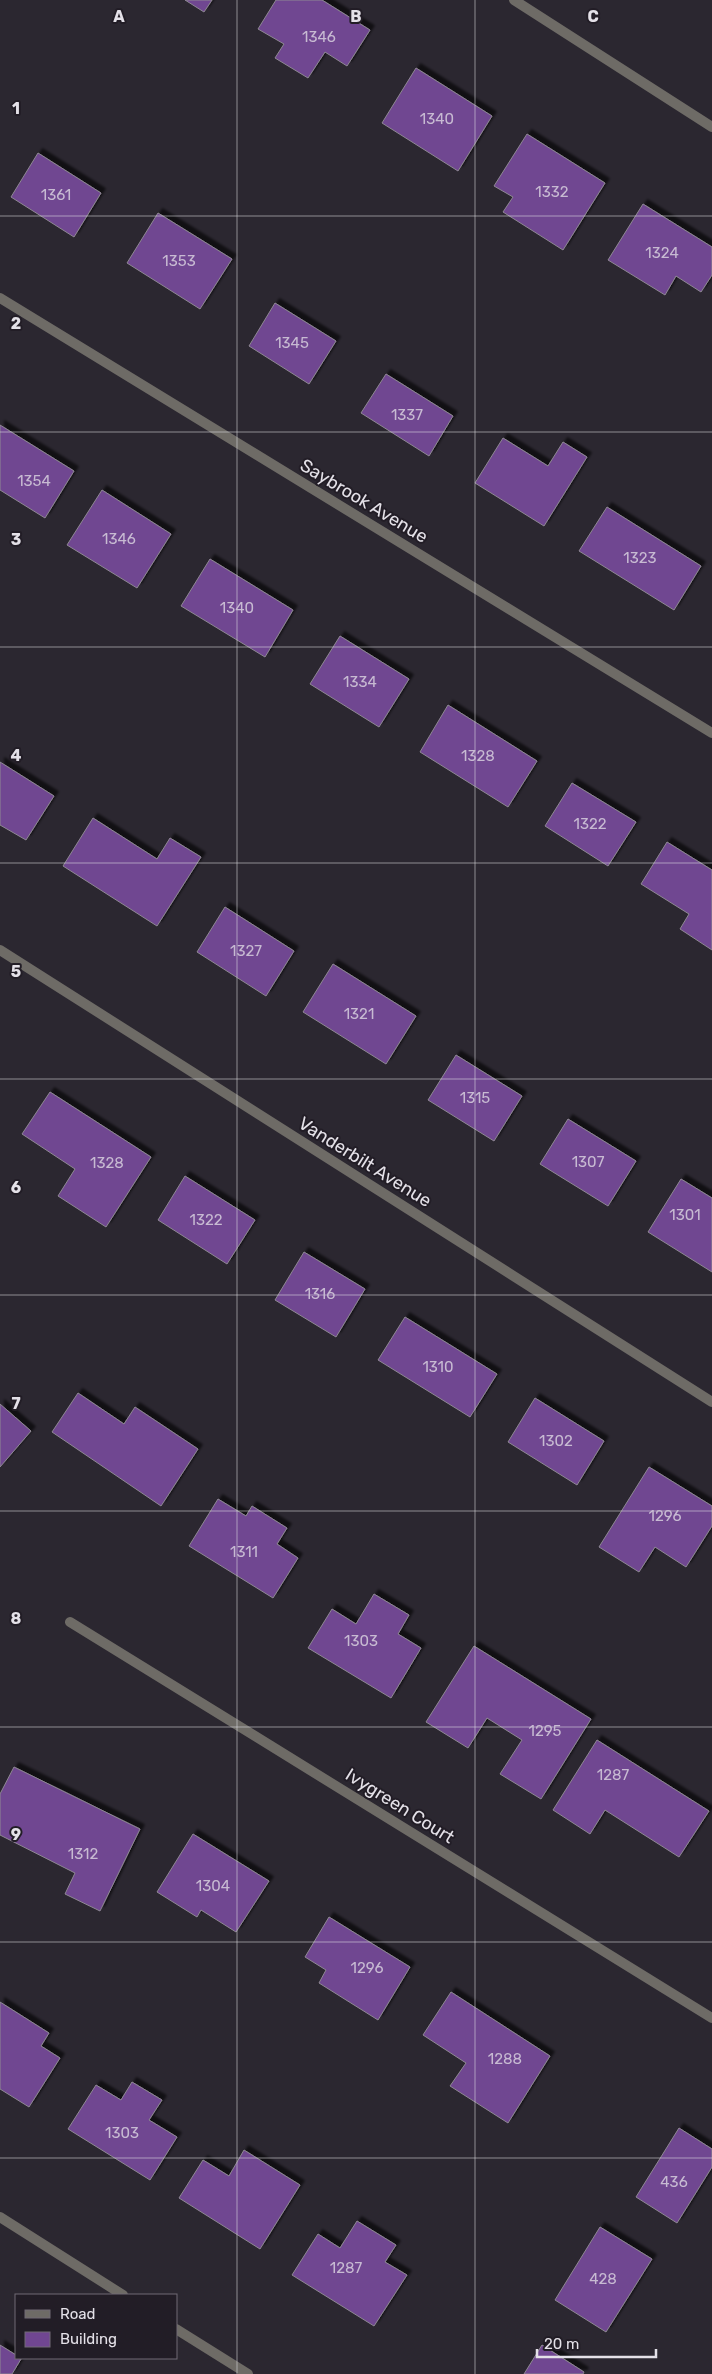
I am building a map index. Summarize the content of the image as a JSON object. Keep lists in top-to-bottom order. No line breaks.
{"streets":{"street":["Saybrook Avenue","Vanderbilt Avenue","Ivygreen Court"]},"house_numbers":["1346","1340","1332","1361","1324","1353","1345","1337","1354","1346","1323","1340","1334","1328","1322","1327","1321","1315","1307","1328","1301","1322","1316","1310","1302","1296","1311","1303","1295","1287","1312","1304","1296","1288","1303","436","1287","428"],"legend":["Road","Building"],"scale_bar":"20 m","grid":{"columns":["A","B","C"],"rows":["1","2","3","4","5","6","7","8","9"]}}
